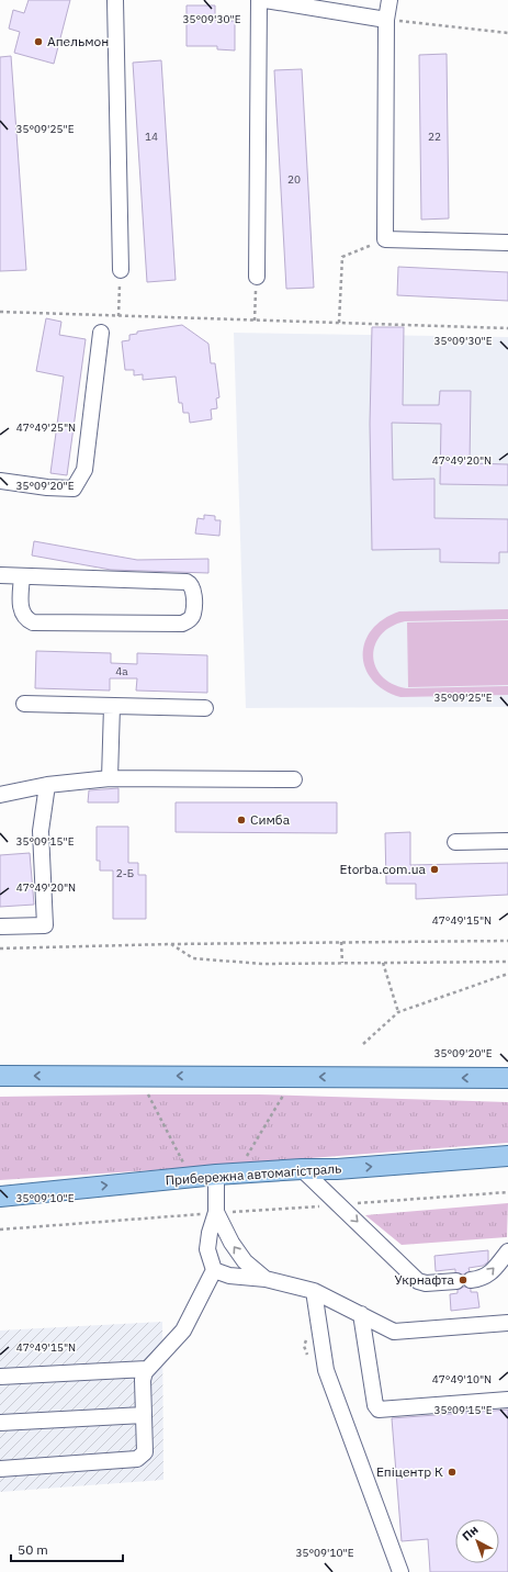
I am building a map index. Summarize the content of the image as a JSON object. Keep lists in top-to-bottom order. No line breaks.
{"streets":{"main road":["Прибережна автомагістраль"]},"places":["Апельмон","Симба","Etorba.com.ua","Укрнафта","Епіцентр К"],"house_numbers":["14","22","20","4а","2-Б"],"scale_bar":"50 m","north":"top left","coordinates":["35°09'30\"E","35°09'25\"E","47°49'25\"N","47°49'20\"N","35°09'20\"E","35°09'15\"E","47°49'15\"N","35°09'10\"E","47°49'10\"N"]}
